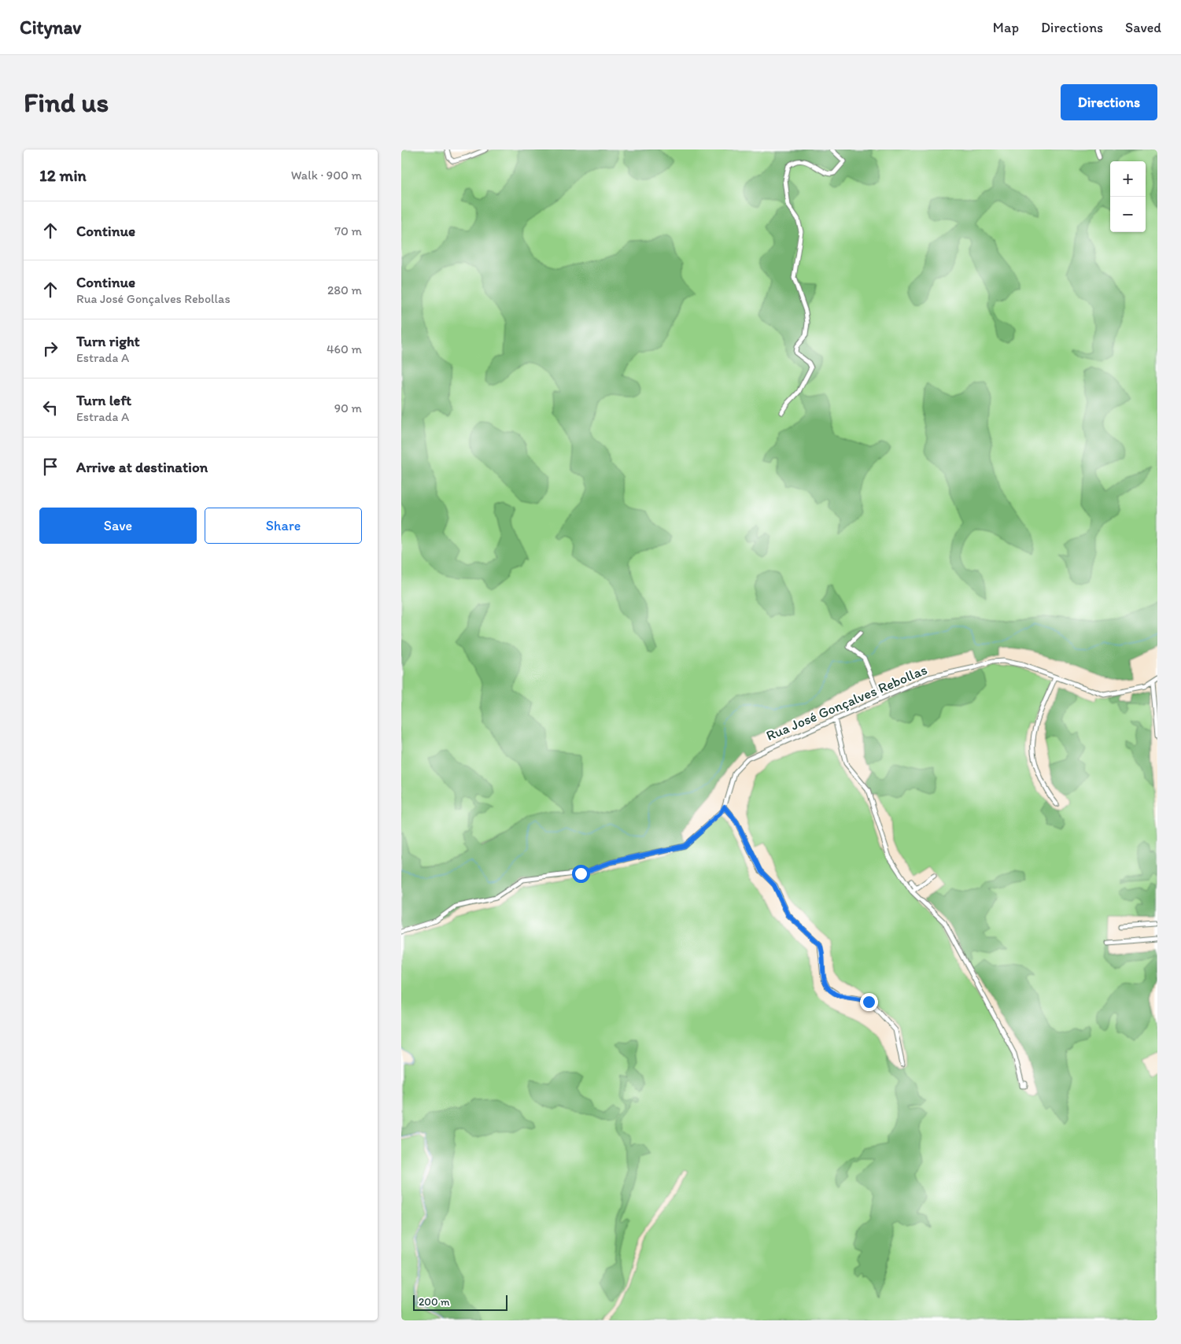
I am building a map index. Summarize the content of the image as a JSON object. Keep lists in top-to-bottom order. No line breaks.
{"streets":{"street":["Rua José Gonçalves Rebollas"]},"scale_bar":"200 m","page":{"header":"Citynav","nav":["Map","Directions","Saved"],"buttons":["Directions",["Save","Share"]],"title":"Find us","heading":["12 min","Walk · 900 m"],"map_buttons":["+","−"],"list":[["Continue","70 m"],["Continue","Rua José Gonçalves Rebollas","280 m"],["Turn right","Estrada A","460 m"],["Turn left","Estrada A","90 m"],"Arrive at destination"],"scale":"200 m"}}
